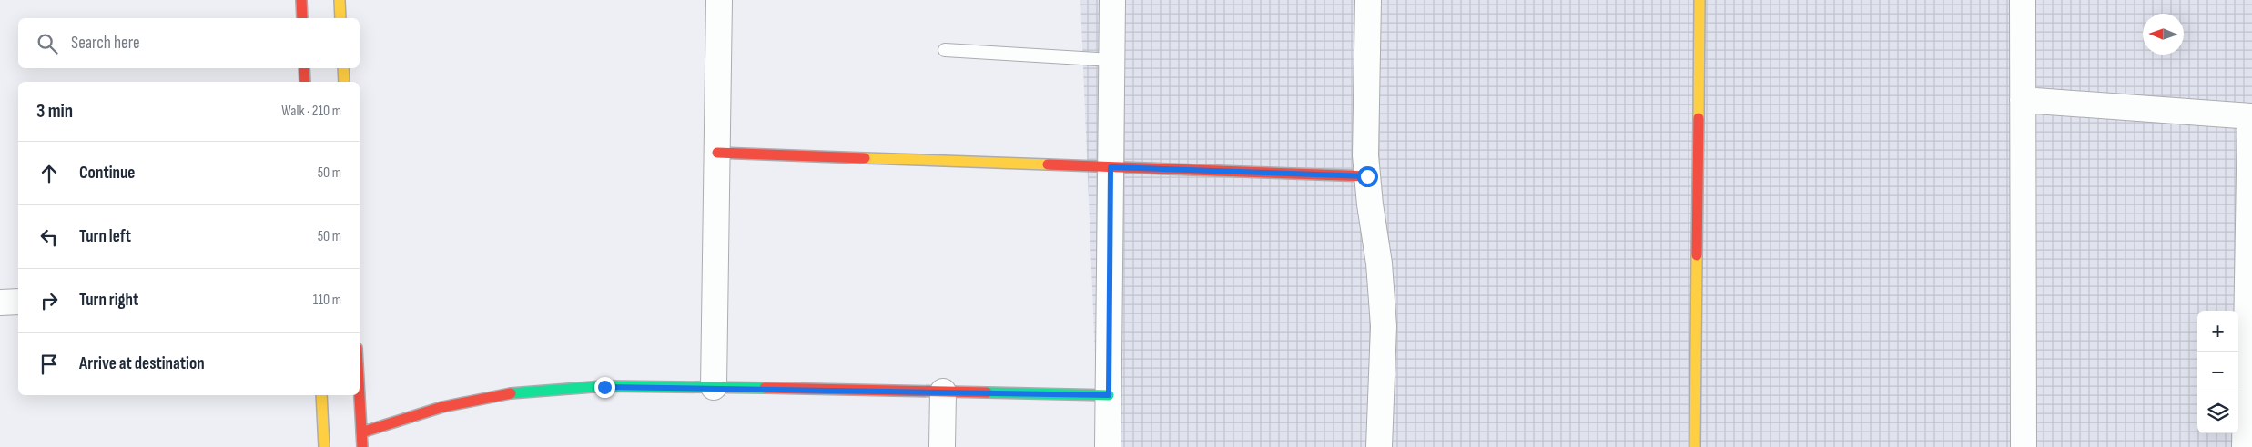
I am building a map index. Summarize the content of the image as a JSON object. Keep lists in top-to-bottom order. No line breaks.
{"north":"left","page":{"search":"Search here","heading":["3 min","Walk · 210 m"],"list":[["Continue","50 m"],["Turn left","50 m"],["Turn right","110 m"],"Arrive at destination"],"map_buttons":["+","−"]}}
